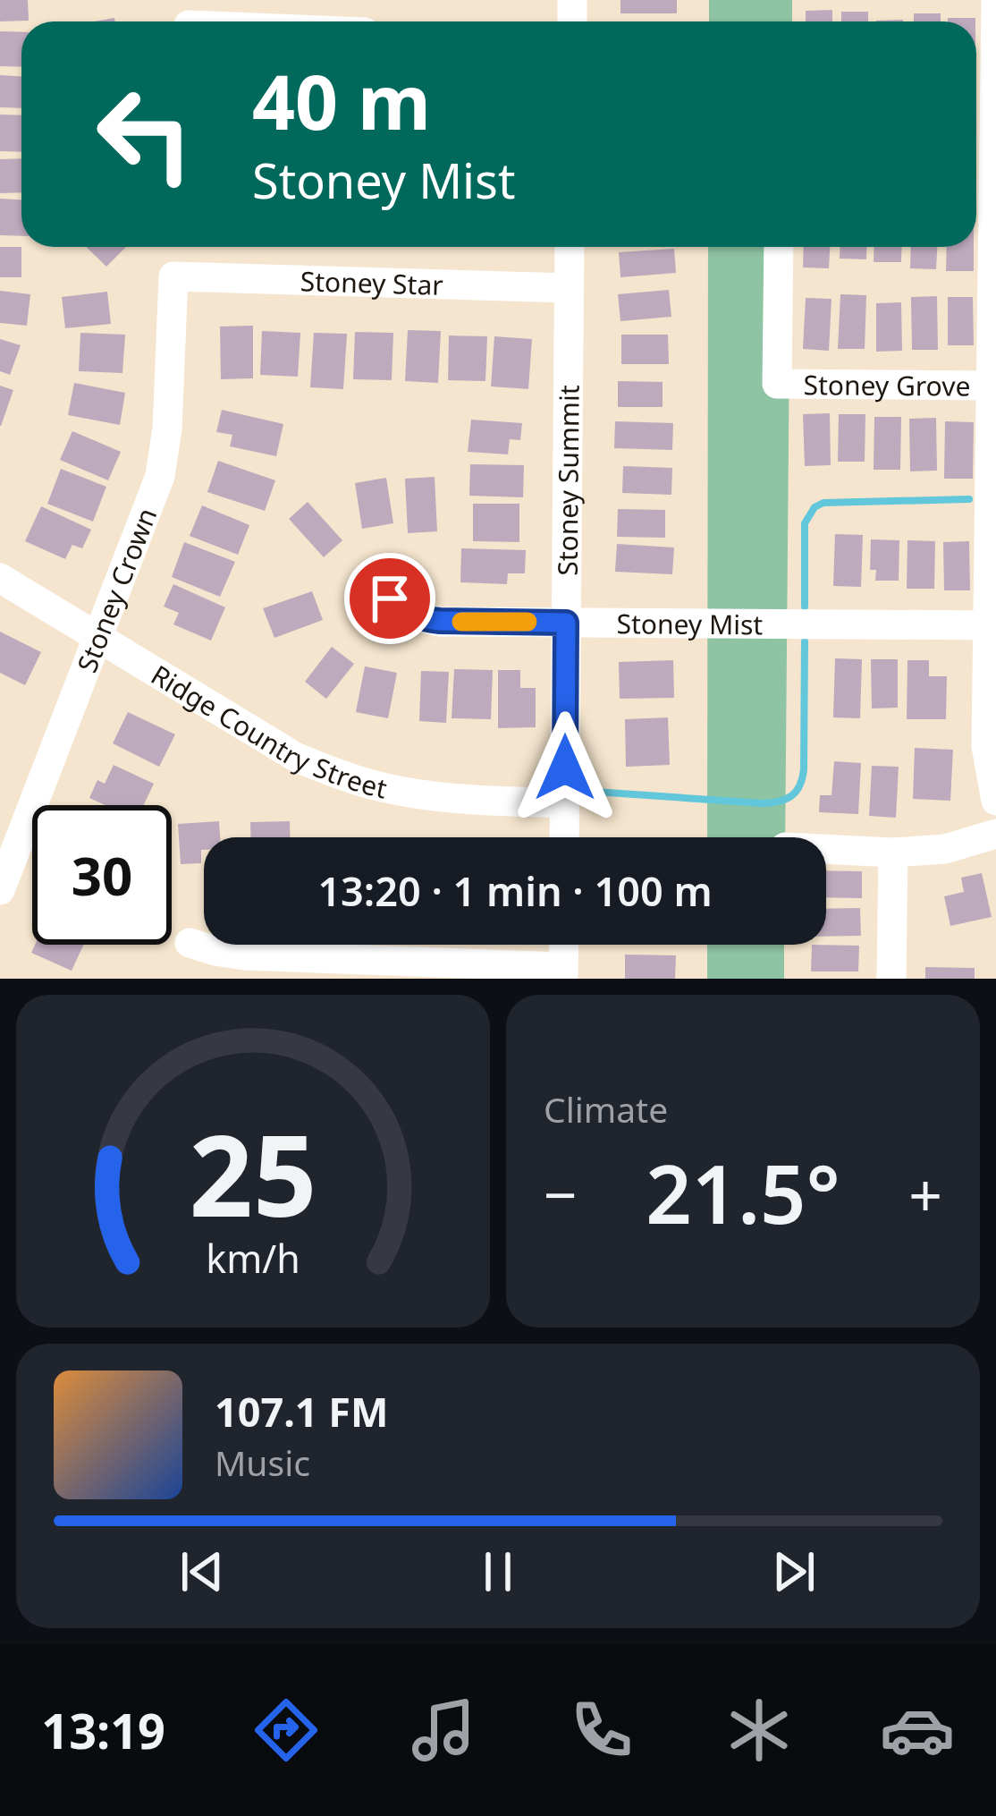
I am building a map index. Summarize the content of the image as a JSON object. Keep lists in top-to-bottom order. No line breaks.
{"streets":{"street":["Stoney Star","Stoney Grove","Stoney Summit","Stoney Crown","Stoney Mist","Ridge Country Street"]},"crossings":[["Stoney Star","Stoney Summit"],["Stoney Star","Stoney Crown"],["Stoney Summit","Stoney Mist"],["Stoney Summit","Ridge Country Street"],["Stoney Crown","Ridge Country Street"]],"page":{"turn":["40 m","Stoney Mist"],"limit":"30","trip":"13:20 · 1 min · 100 m","tile":"Climate","heat":["−","21.5°","+"],"song":["107.1 FM","Music"],"tabs":"13:19","gauge":["25","km/h"]}}
